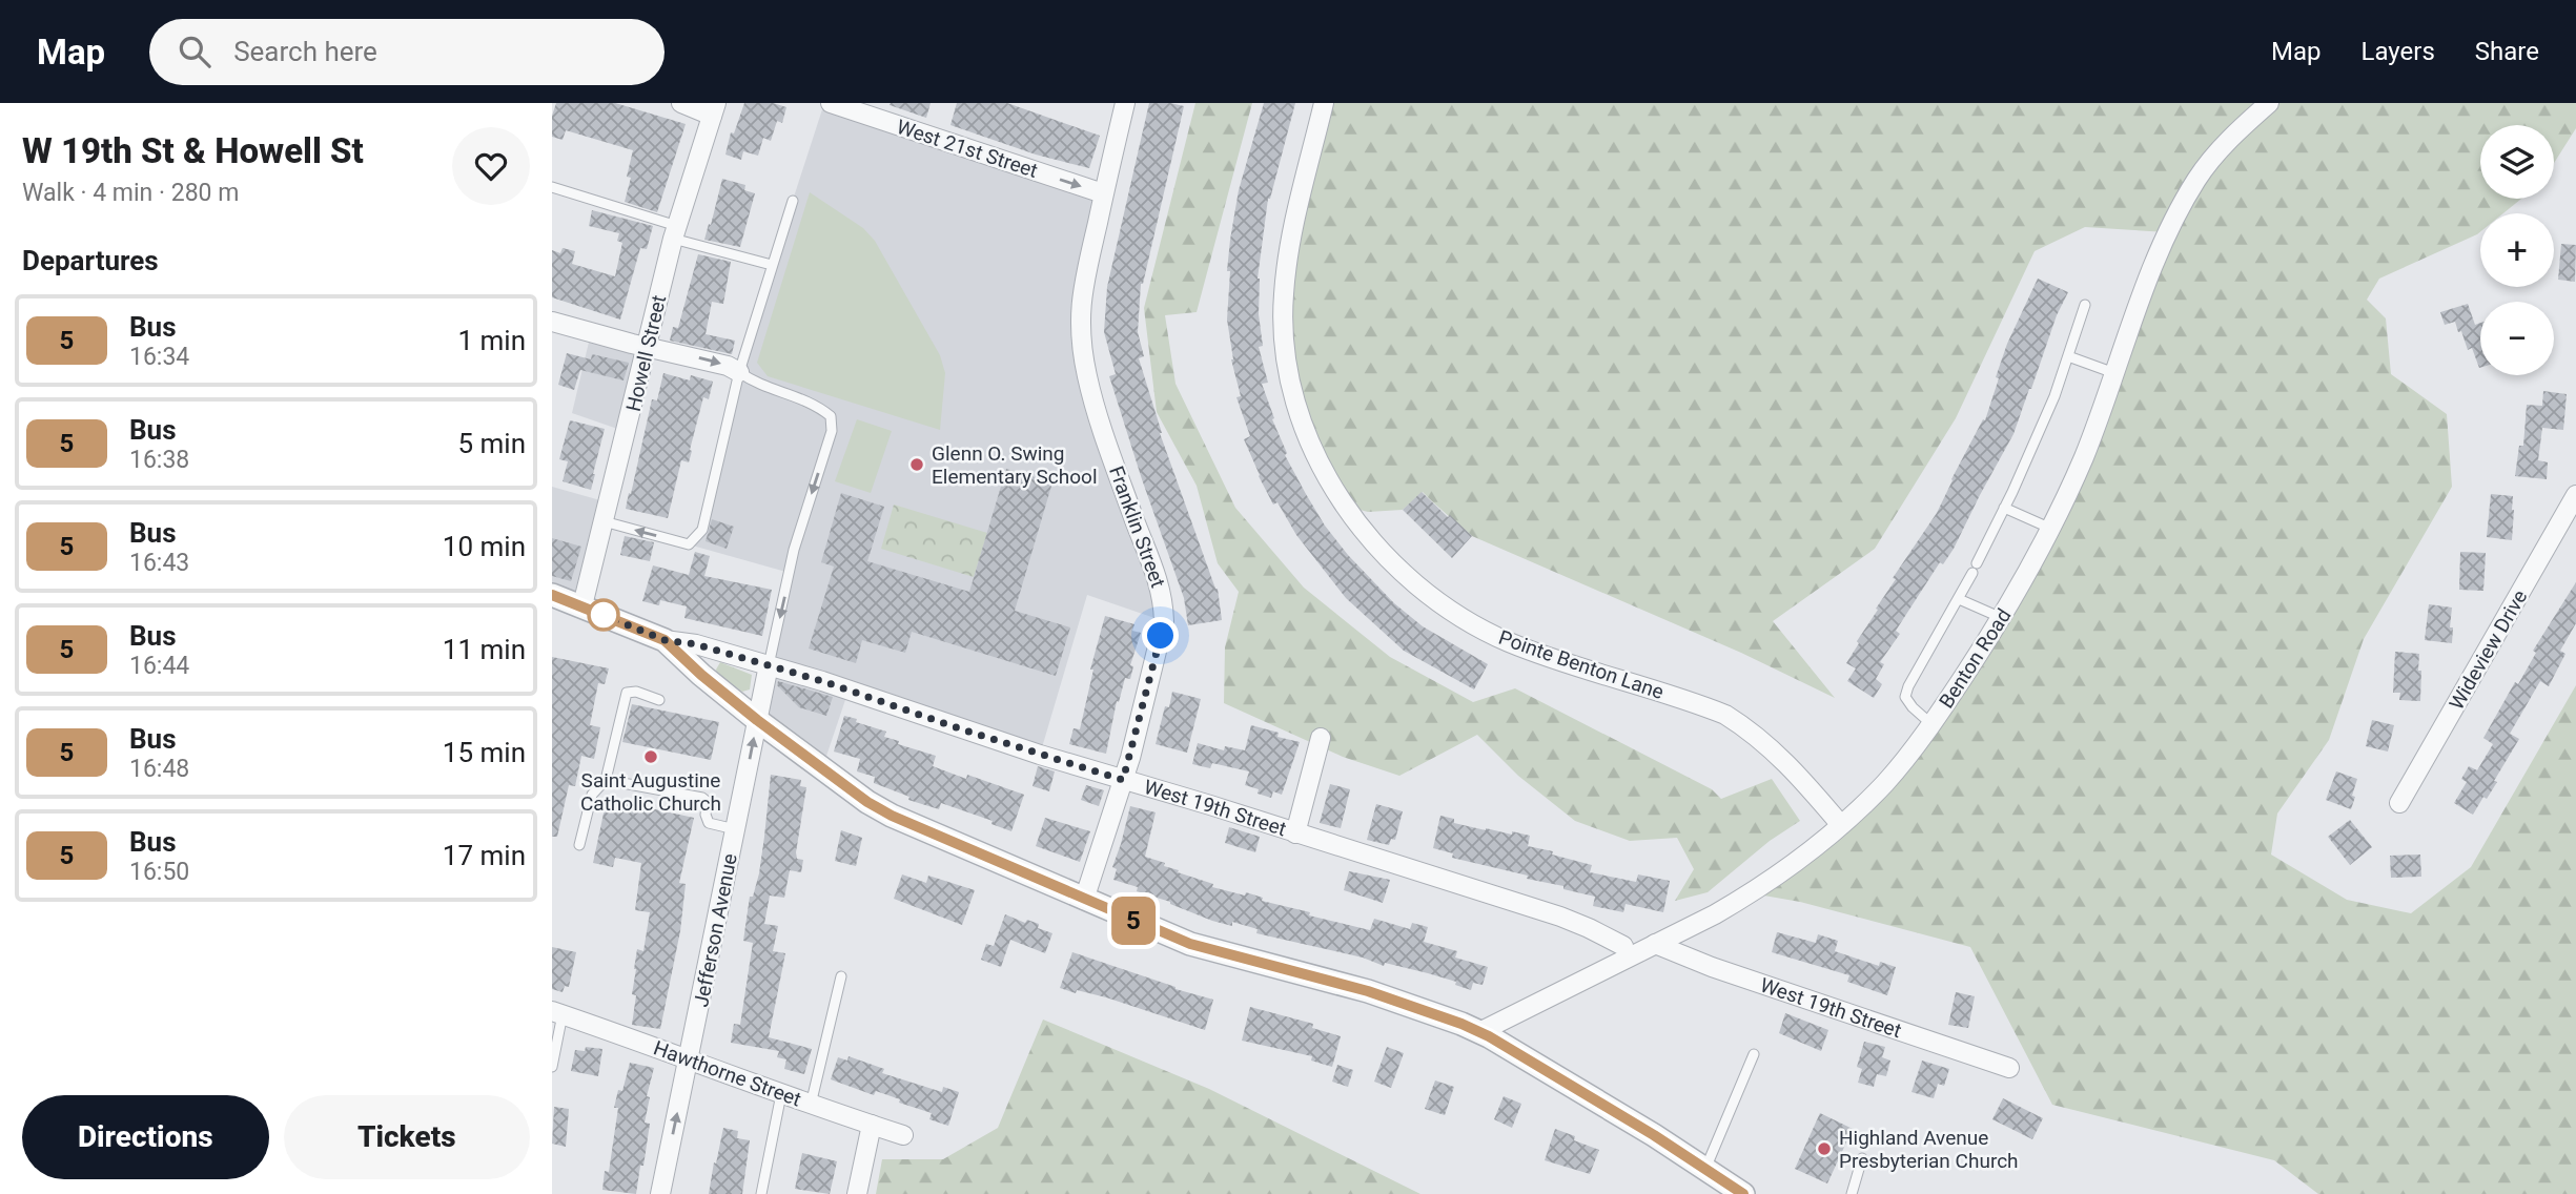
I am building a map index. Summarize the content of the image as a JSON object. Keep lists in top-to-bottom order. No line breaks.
{"streets":{"street":["West 21st Street","Howell Street","Franklin Street","Wideview Drive","Benton Road","Pointe Benton Lane","West 19th Street","Jefferson Avenue","Hawthorne Street"]},"crossings":[["West 21st Street","Franklin Street"],["Howell Street","West 19th Street"],["Franklin Street","West 19th Street"],["Benton Road","Pointe Benton Lane"],["Benton Road","West 19th Street"],["West 19th Street","Jefferson Avenue"],["Jefferson Avenue","Hawthorne Street"]],"one_way":["West 21st Street","Jefferson Avenue"],"places":["Glenn O. Swing Elementary School","Saint Augustine Catholic Church","Highland Avenue Presbyterian Church"],"lines":["bus line 5"],"page":{"header":"Map","search":"Search here","nav":["Map","Layers","Share"],"heading":[["W 19th St & Howell St","Walk · 4 min · 280 m"],"Departures"],"on_map":"5","map_buttons":["+","−"],"list":[{"mark":"5","name":"Bus","note":"16:34","value":"1 min"},{"mark":"5","name":"Bus","note":"16:38","value":"5 min"},{"mark":"5","name":"Bus","note":"16:43","value":"10 min"},{"mark":"5","name":"Bus","note":"16:44","value":"11 min"},{"mark":"5","name":"Bus","note":"16:48","value":"15 min"},{"mark":"5","name":"Bus","note":"16:50","value":"17 min"}],"buttons":["Directions","Tickets"]}}
